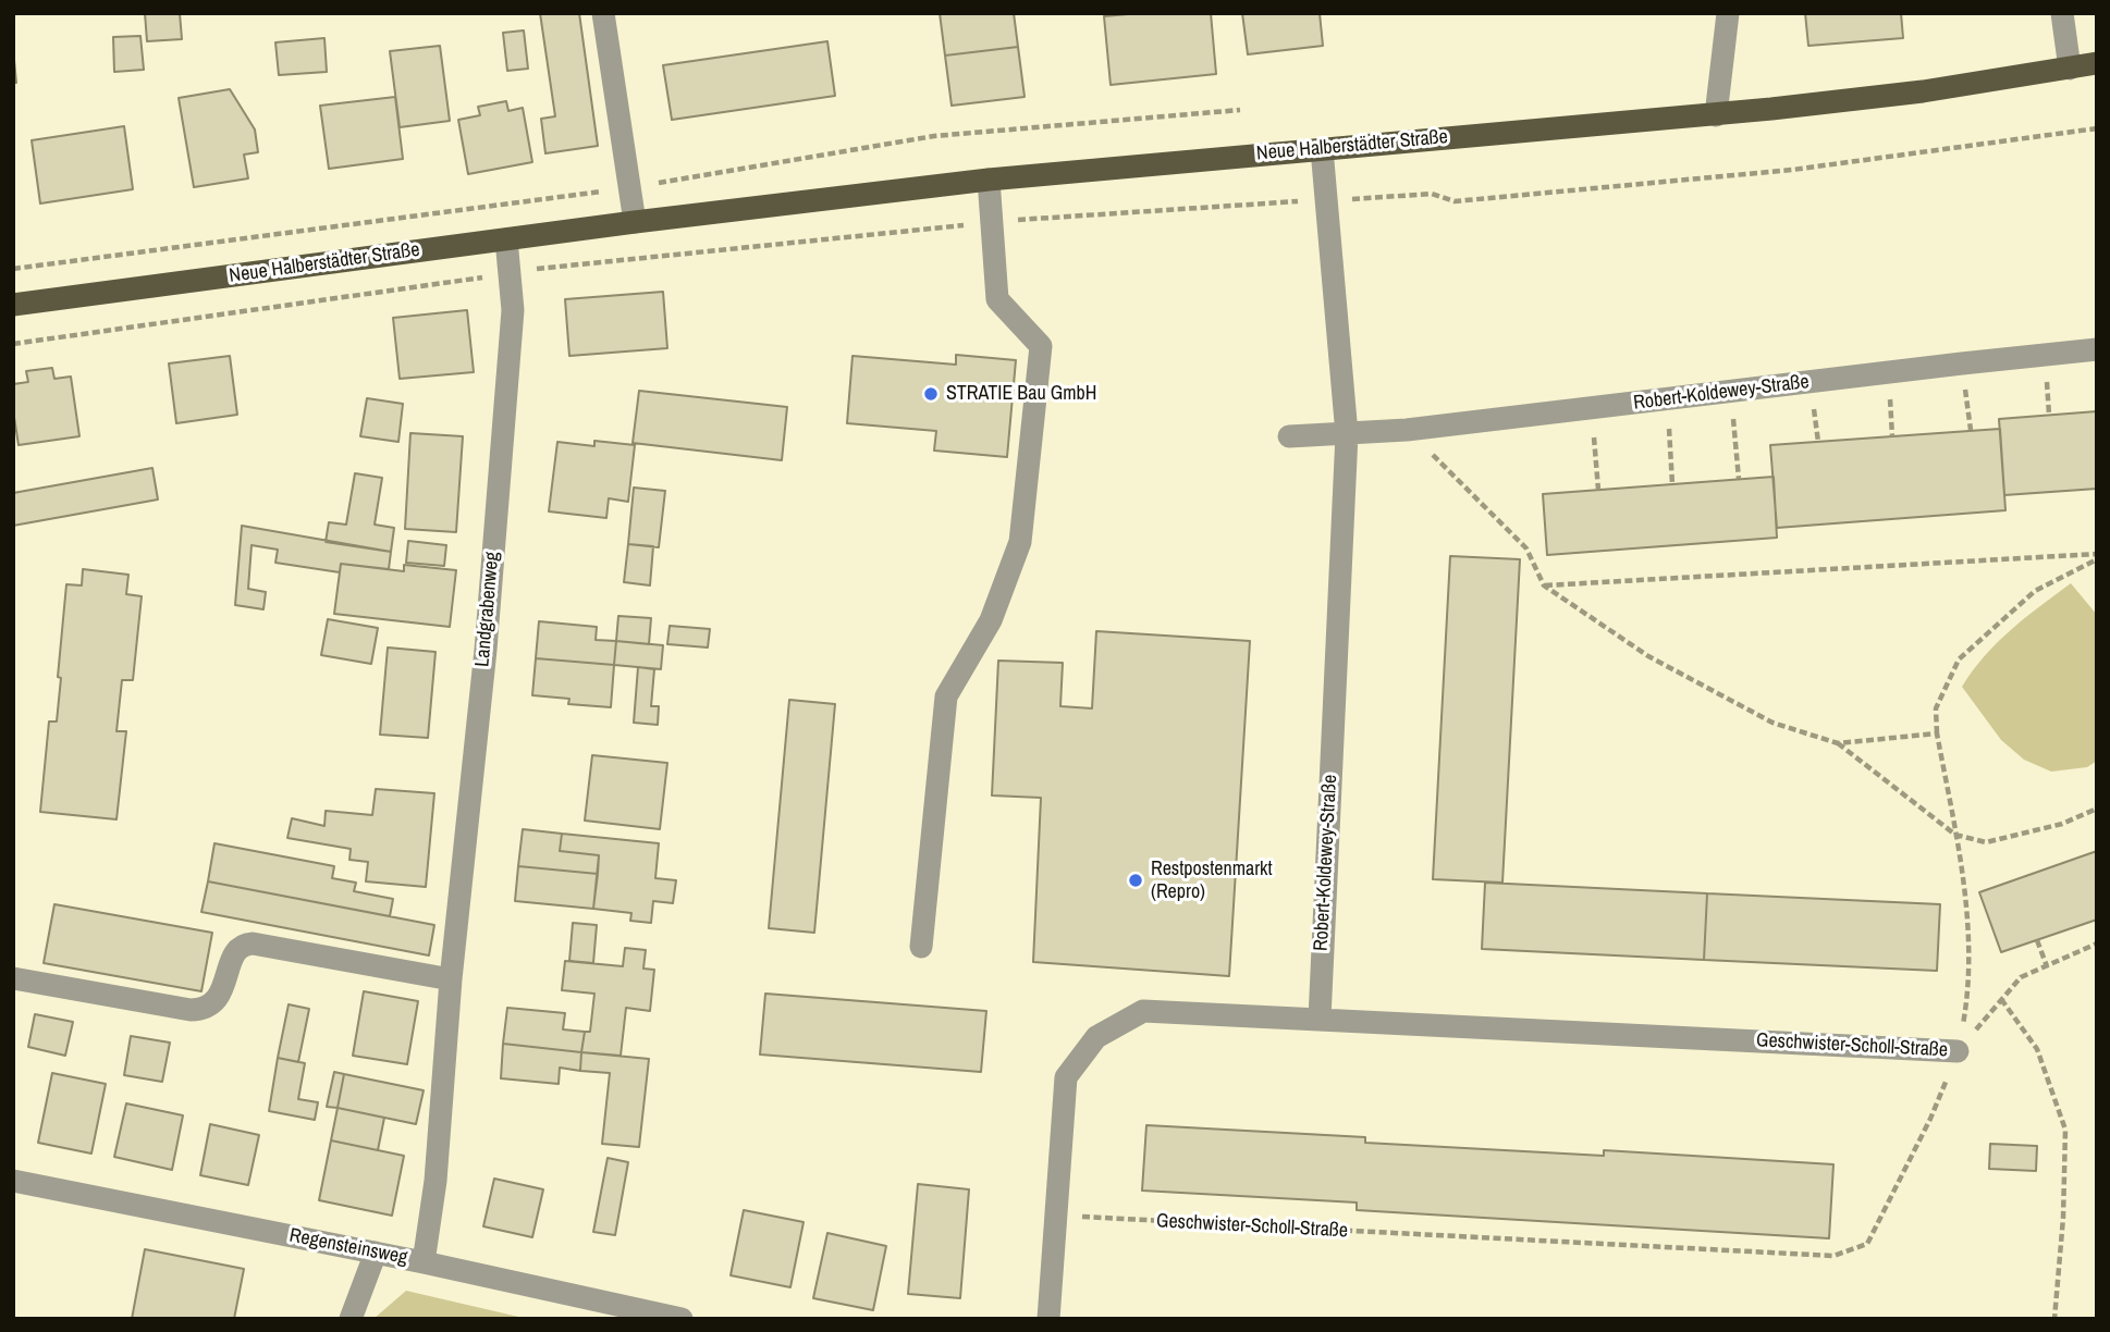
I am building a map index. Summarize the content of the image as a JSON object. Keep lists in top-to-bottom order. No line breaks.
{"streets":{"main road":["Neue Halberstädter Straße"],"street":["Robert-Koldewey-Straße","Landgrabenweg","Geschwister-Scholl-Straße","Regensteinsweg"]},"crossings":[["Neue Halberstädter Straße","Robert-Koldewey-Straße"],["Neue Halberstädter Straße","Landgrabenweg"],["Robert-Koldewey-Straße","Geschwister-Scholl-Straße"],["Landgrabenweg","Regensteinsweg"]],"places":["STRATIE Bau GmbH","Restpostenmarkt (Repro)"]}
